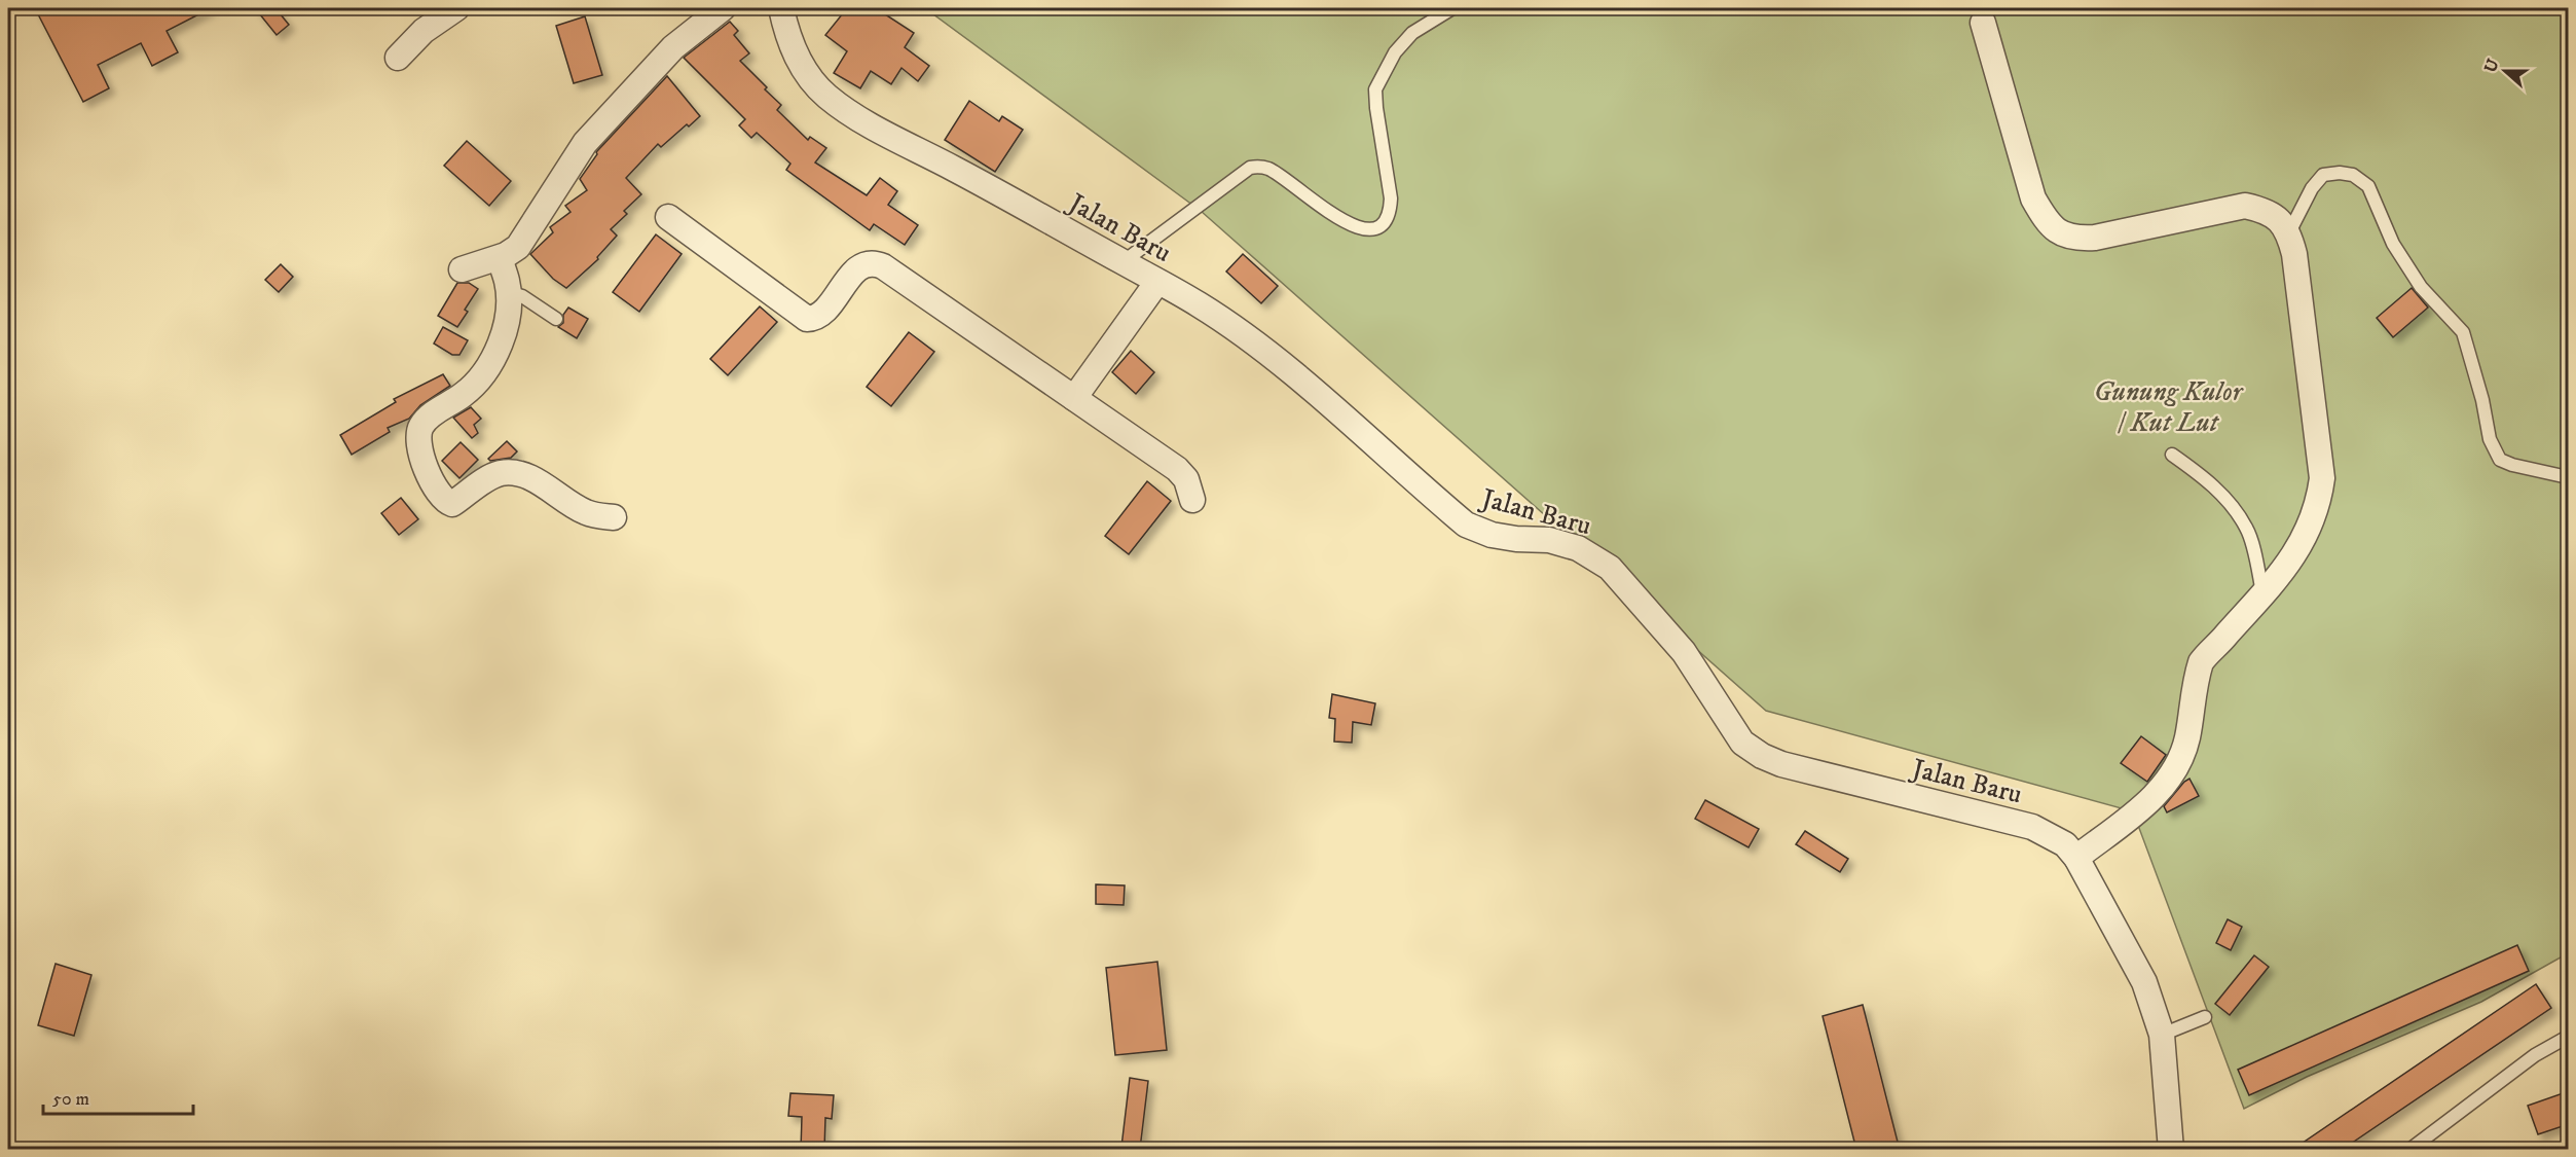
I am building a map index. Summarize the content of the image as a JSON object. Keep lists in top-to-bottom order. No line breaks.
{"streets":{"street":["Jalan Baru"]},"parks":["Gunung Kulor / Kut Lut"],"scale_bar":"50 m","north":"left"}
